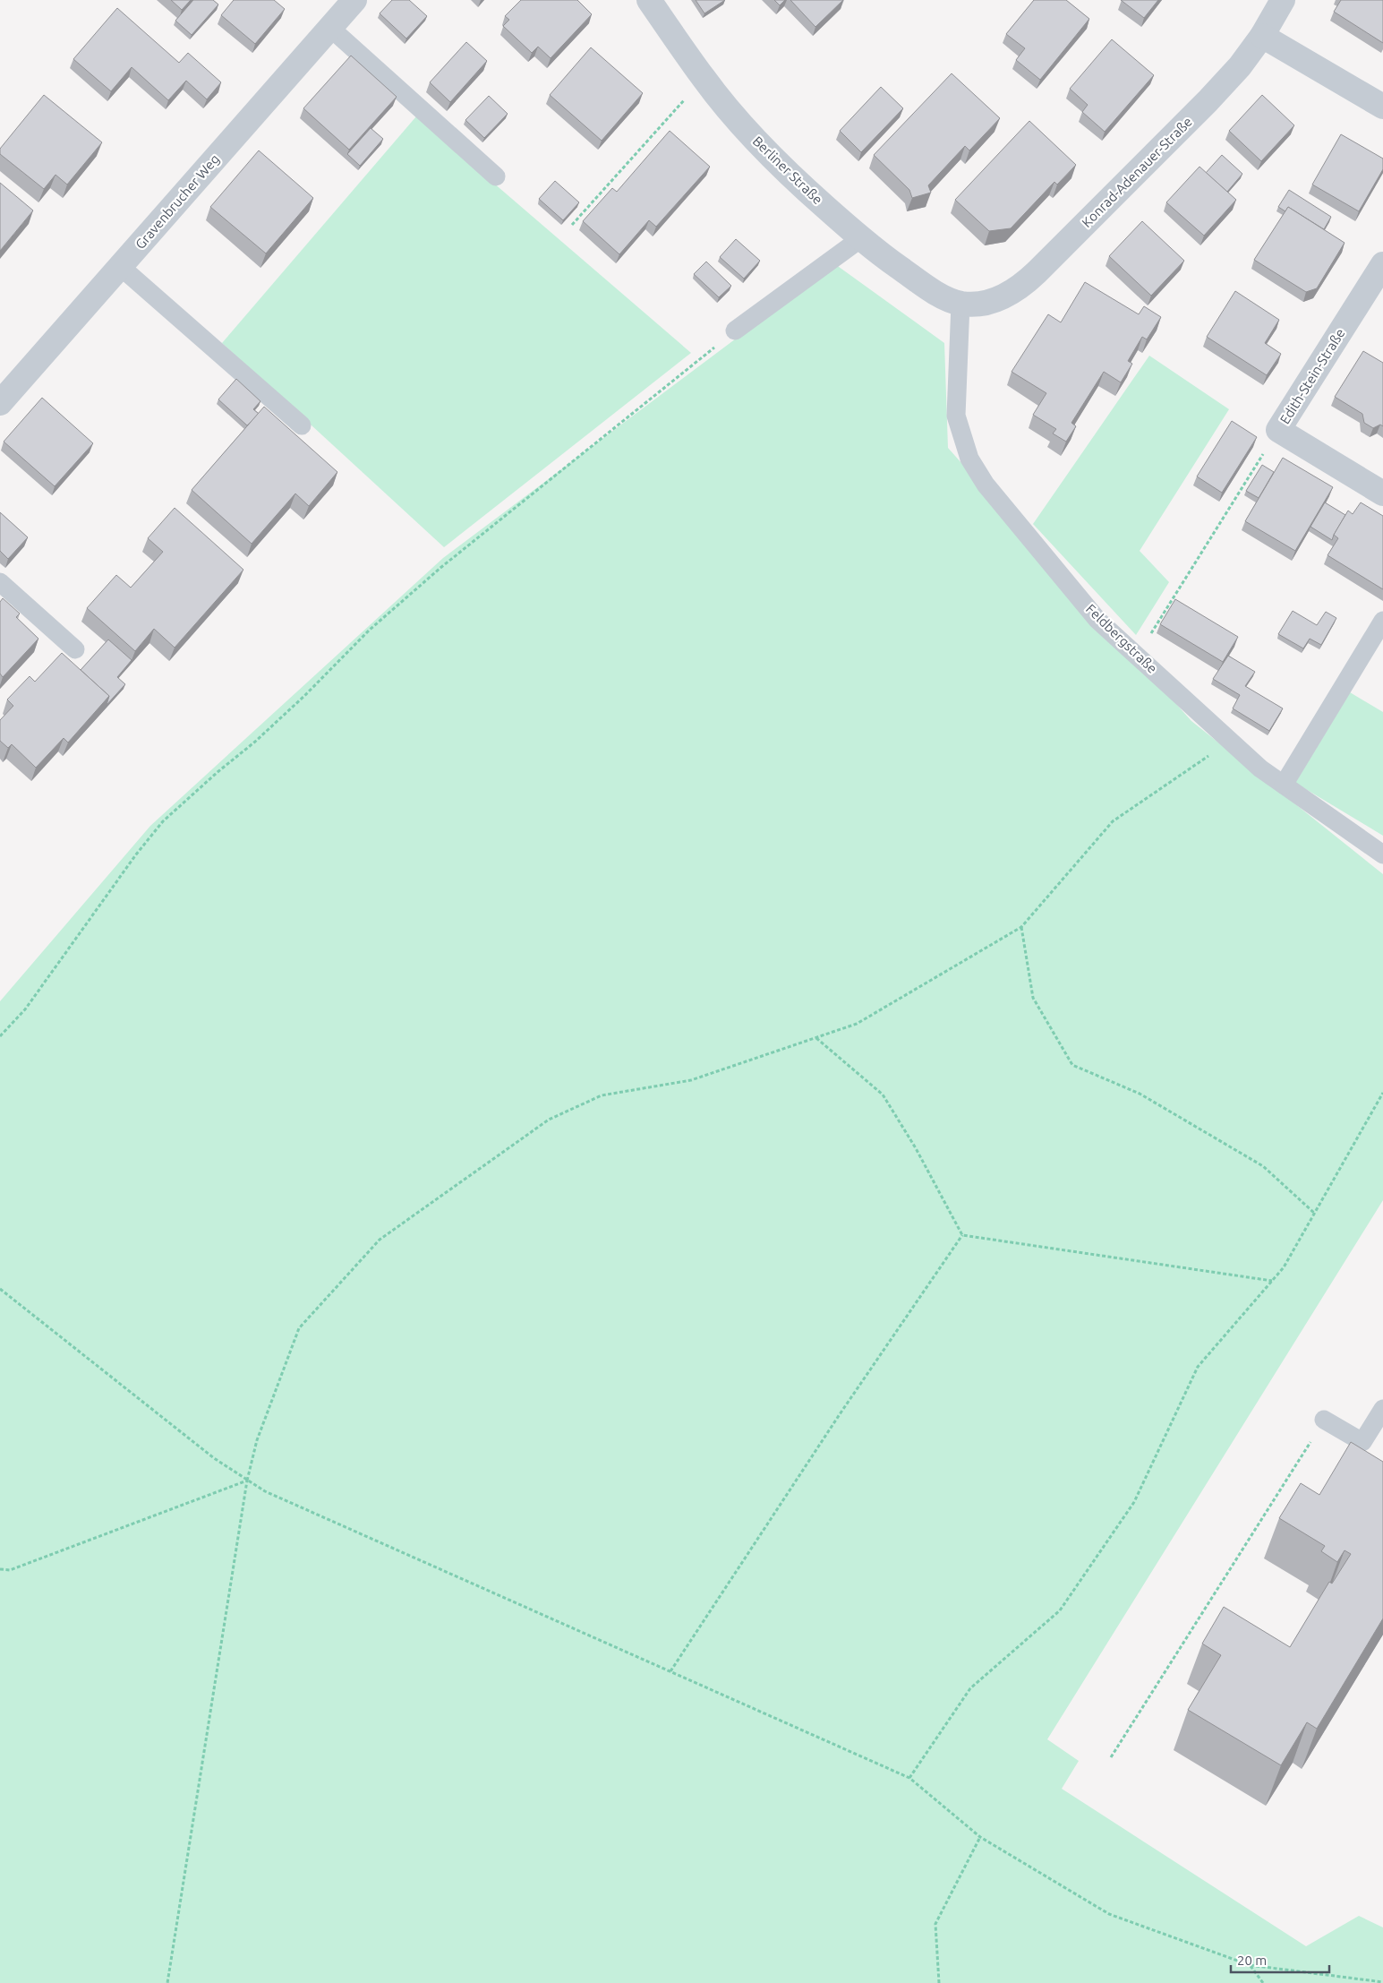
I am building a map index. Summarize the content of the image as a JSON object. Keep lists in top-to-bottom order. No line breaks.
{"streets":{"street":["Berliner Straße","Konrad-Adenauer-Straße","Gravenbrucher Weg","Edith-Stein-Straße"],"lane":["Feldbergstraße"]},"crossings":[["Berliner Straße","Konrad-Adenauer-Straße"],["Berliner Straße","Feldbergstraße"],["Konrad-Adenauer-Straße","Feldbergstraße"]],"scale_bar":"20 m"}
